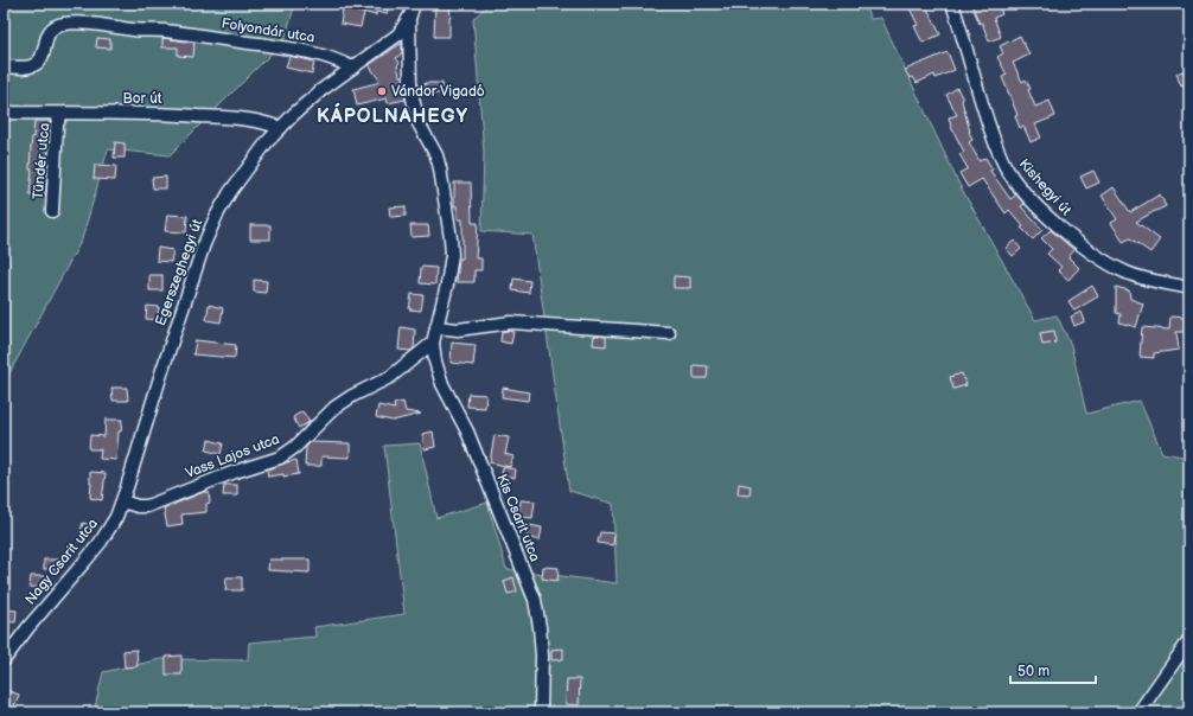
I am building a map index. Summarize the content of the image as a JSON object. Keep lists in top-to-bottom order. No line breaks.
{"streets":{"street":["Folyondár utca","Bor út","Tündér utca","Kishegyi út","Egerszeghegyi út","Vass Lajos utca","Kis Csarit utca","Nagy Csarit utca"]},"crossings":[["Folyondár utca","Egerszeghegyi út"],["Bor út","Tündér utca"],["Bor út","Egerszeghegyi út"],["Egerszeghegyi út","Vass Lajos utca"],["Egerszeghegyi út","Kis Csarit utca"],["Egerszeghegyi út","Nagy Csarit utca"],["Vass Lajos utca","Kis Csarit utca"],["Vass Lajos utca","Nagy Csarit utca"]],"districts":["KÁPOLNAHEGY"],"places":["Vándor Vigadó"],"scale_bar":"50 m"}
